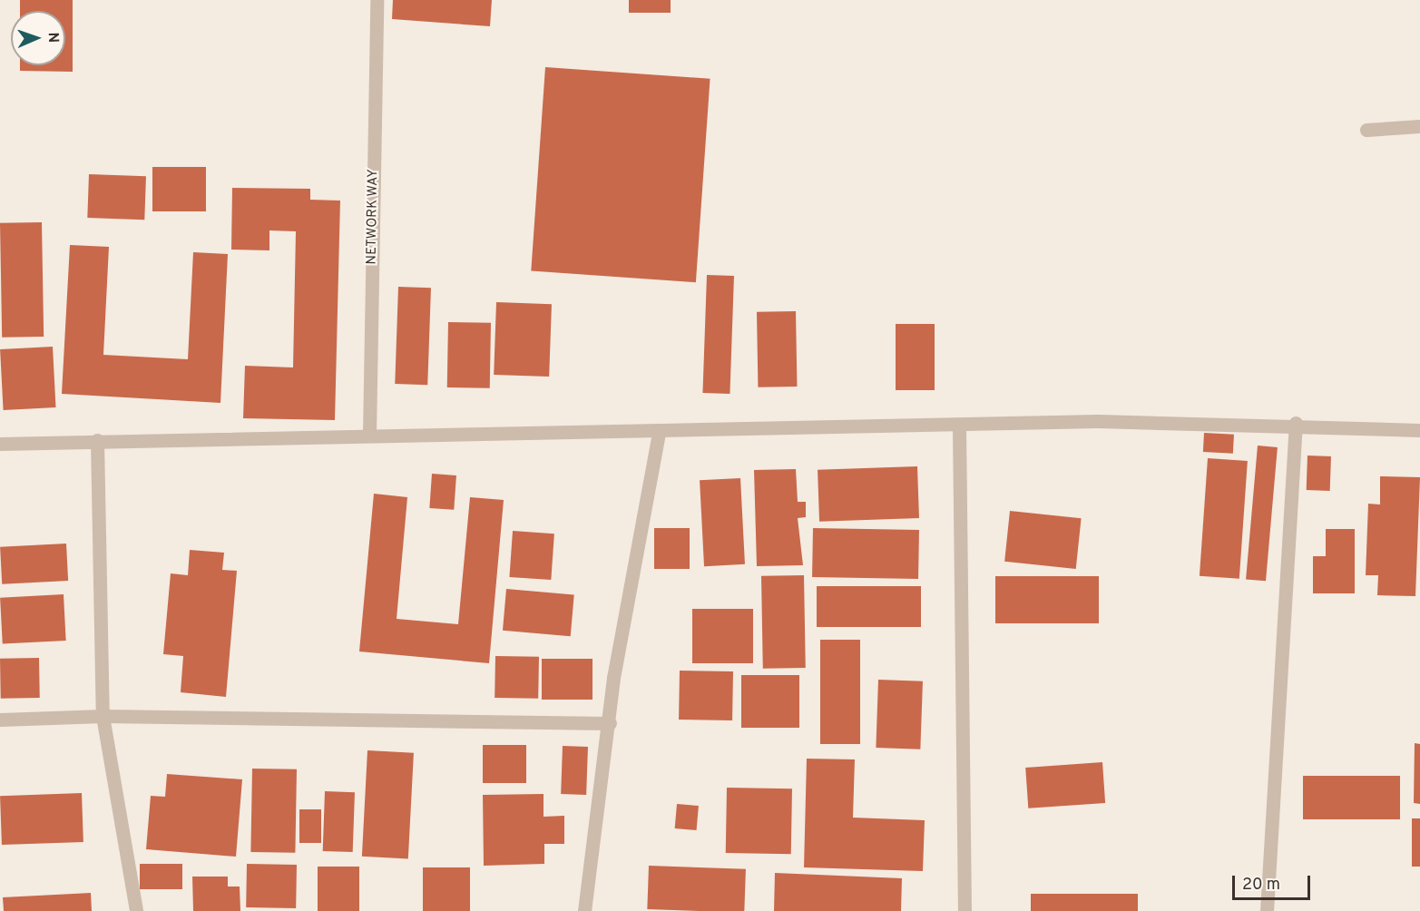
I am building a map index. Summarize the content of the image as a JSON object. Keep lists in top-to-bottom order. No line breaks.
{"streets":{"street":["NETWORK WAY"]},"scale_bar":"20 m","north":"right"}
